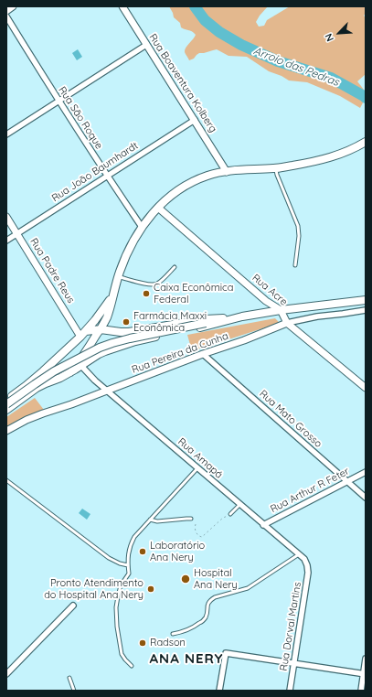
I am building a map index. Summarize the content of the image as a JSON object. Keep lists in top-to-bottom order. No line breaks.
{"streets":{"street":["Rua Boaventura Kolberg","Rua São Roque","Rua João Baumhardt","Rua Padre Reus","Rua Acre","Rua Pereira da Cunha","Rua Mato Grosso","Rua Amapá","Rua Arthur R Feter","Rua Dorval Martins"]},"crossings":[["Rua Boaventura Kolberg","Rua João Baumhardt"],["Rua São Roque","Rua João Baumhardt"],["Rua João Baumhardt","Rua Padre Reus"],["Rua Acre","Rua Pereira da Cunha"],["Rua Pereira da Cunha","Rua Mato Grosso"],["Rua Pereira da Cunha","Rua Amapá"],["Rua Mato Grosso","Rua Arthur R Feter"],["Rua Amapá","Rua Arthur R Feter"],["Rua Amapá","Rua Dorval Martins"]],"districts":["ANA NERY"],"water":["Arroio das Pedras"],"places":["Caixa Econômica Federal","Farmácia Maxxi Econômica","Laboratório Ana Nery","Hospital Ana Nery","Pronto Atendimento do Hospital Ana Nery","Radson"],"north":"bottom left"}
